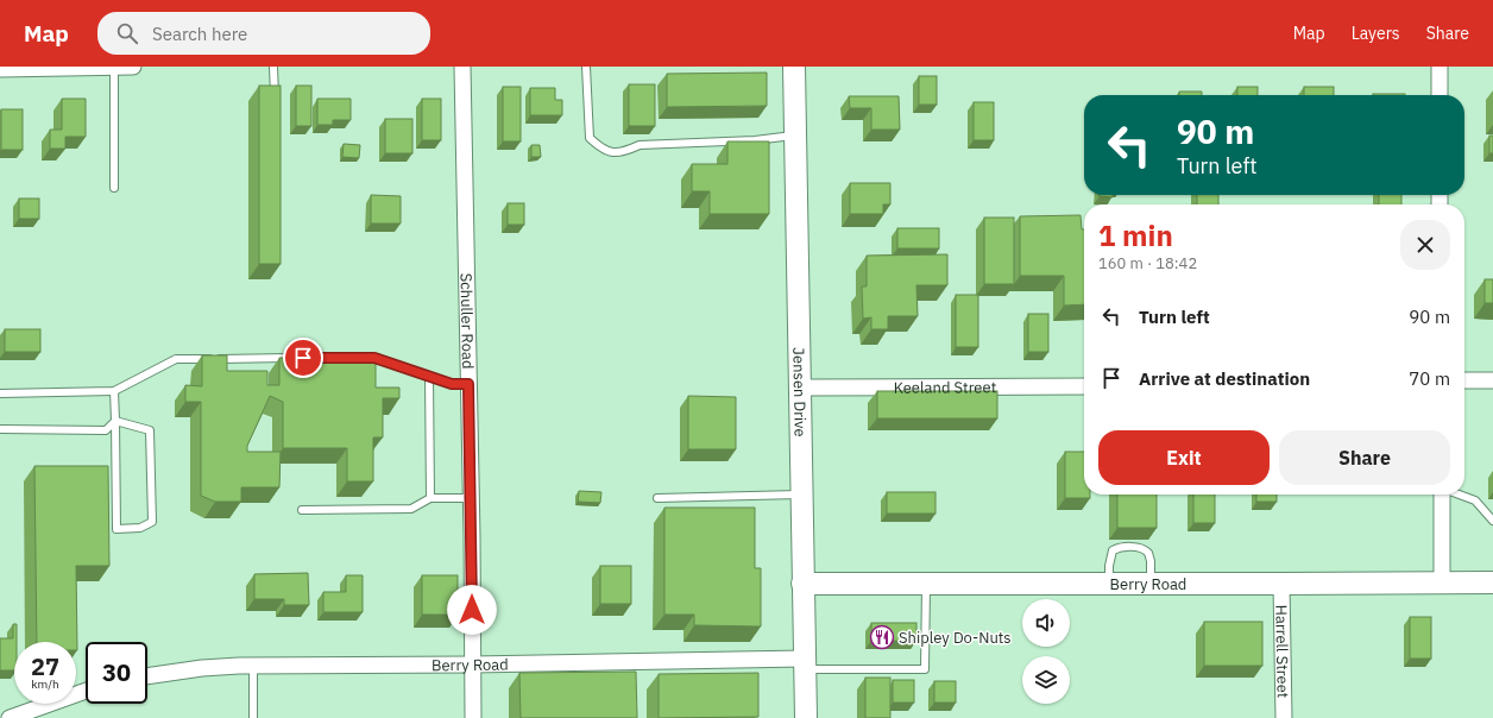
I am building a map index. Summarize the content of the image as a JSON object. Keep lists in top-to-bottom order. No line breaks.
{"streets":{"street":["Schuller Road","Keeland Street","Jensen Drive","Berry Road","Harrell Street"]},"crossings":[["Schuller Road","Berry Road"],["Keeland Street","Jensen Drive"],["Jensen Drive","Berry Road"],["Berry Road","Harrell Street"]],"places":{"restaurant":["Shipley Do-Nuts"]},"page":{"header":"Map","search":"Search here","nav":["Map","Layers","Share"],"turn":["90 m","Turn left"],"heading":["1 min","160 m · 18:42"],"list":[{"name":"Turn left","value":"90 m"},{"name":"Arrive at destination","value":"70 m"}],"buttons":["Exit","Share"],"speed":"27 km/h","limit":"30"}}
